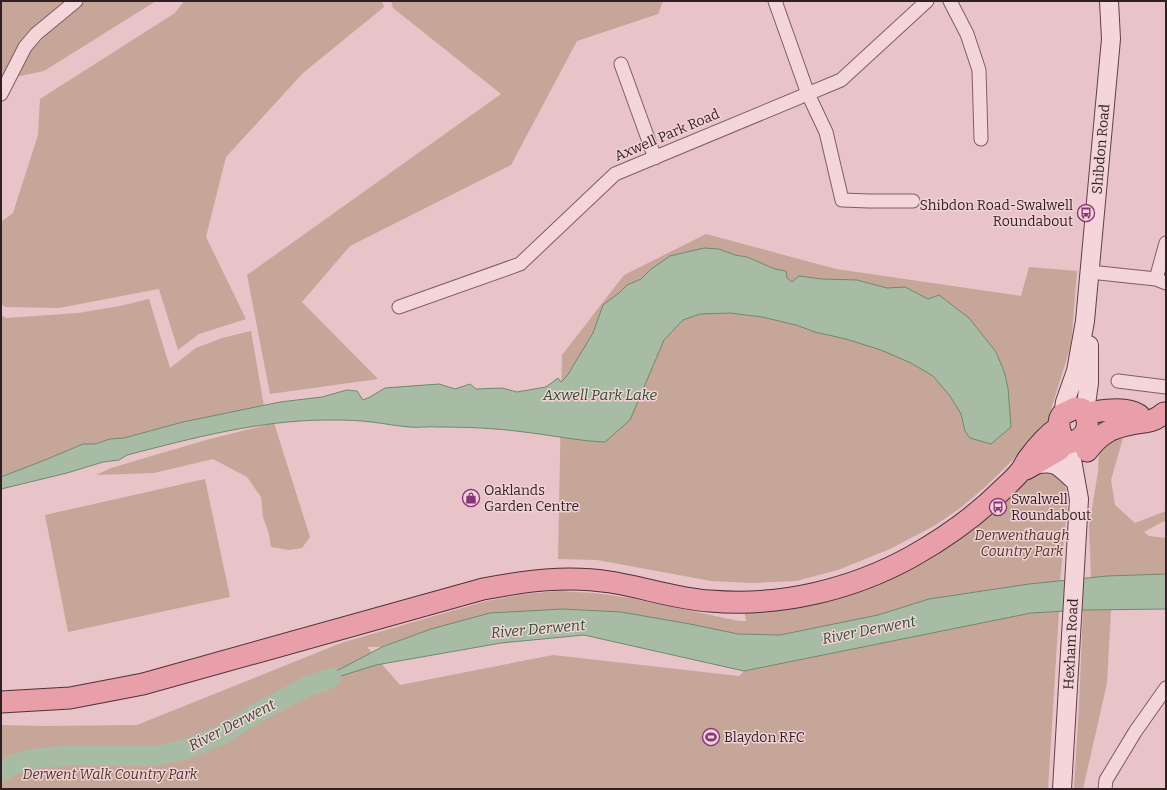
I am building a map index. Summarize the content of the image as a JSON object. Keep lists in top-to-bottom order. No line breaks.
{"streets":{"main road":["Shibdon Road","Hexham Road"],"street":["Axwell Park Road"]},"crossings":[["Shibdon Road","Hexham Road"]],"water":["Axwell Park Lake","River Derwent"],"parks":["Derwenthaugh Country Park","Derwent Walk Country Park"],"places":{"bus stop":["Shibdon Road-Swalwell Roundabout","Swalwell Roundabout"],"shop":["Oaklands Garden Centre"],"sports":["Blaydon RFC"]}}
